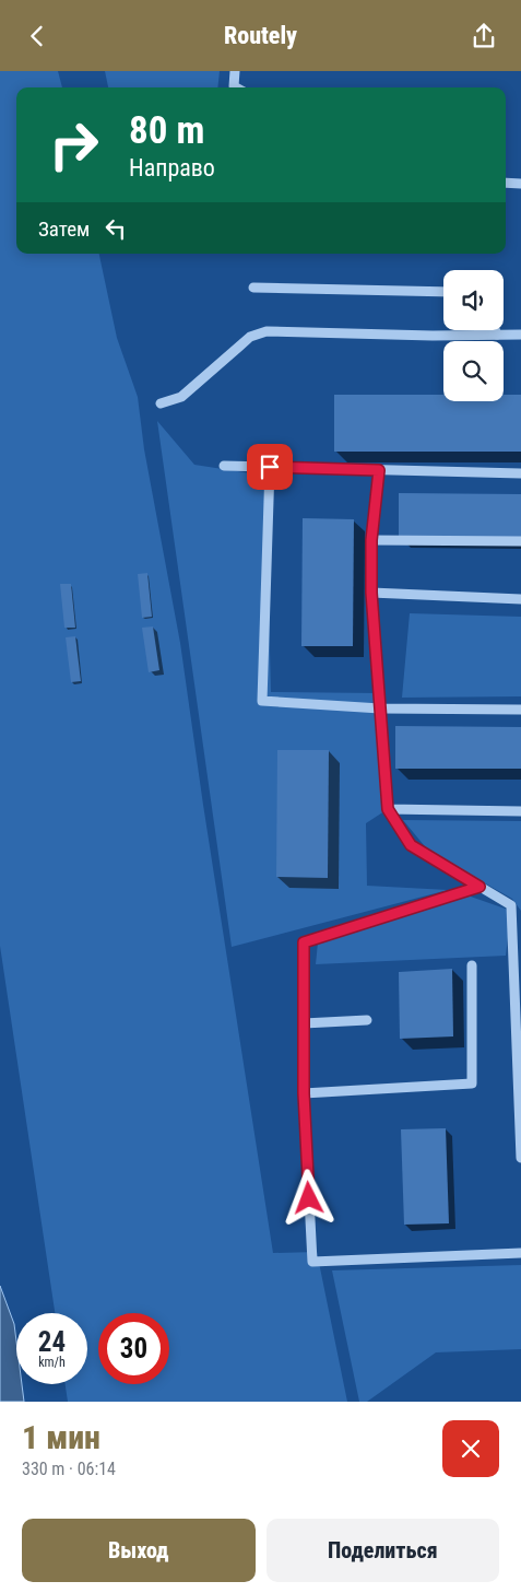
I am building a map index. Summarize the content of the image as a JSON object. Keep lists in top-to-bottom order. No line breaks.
{"page":{"header":"Routely","turn":["80 m","Направо"],"then":"Затем","speed":"24 km/h","limit":"30","heading":["1 мин","330 m · 06:14"],"buttons":["Выход","Поделиться"]}}
